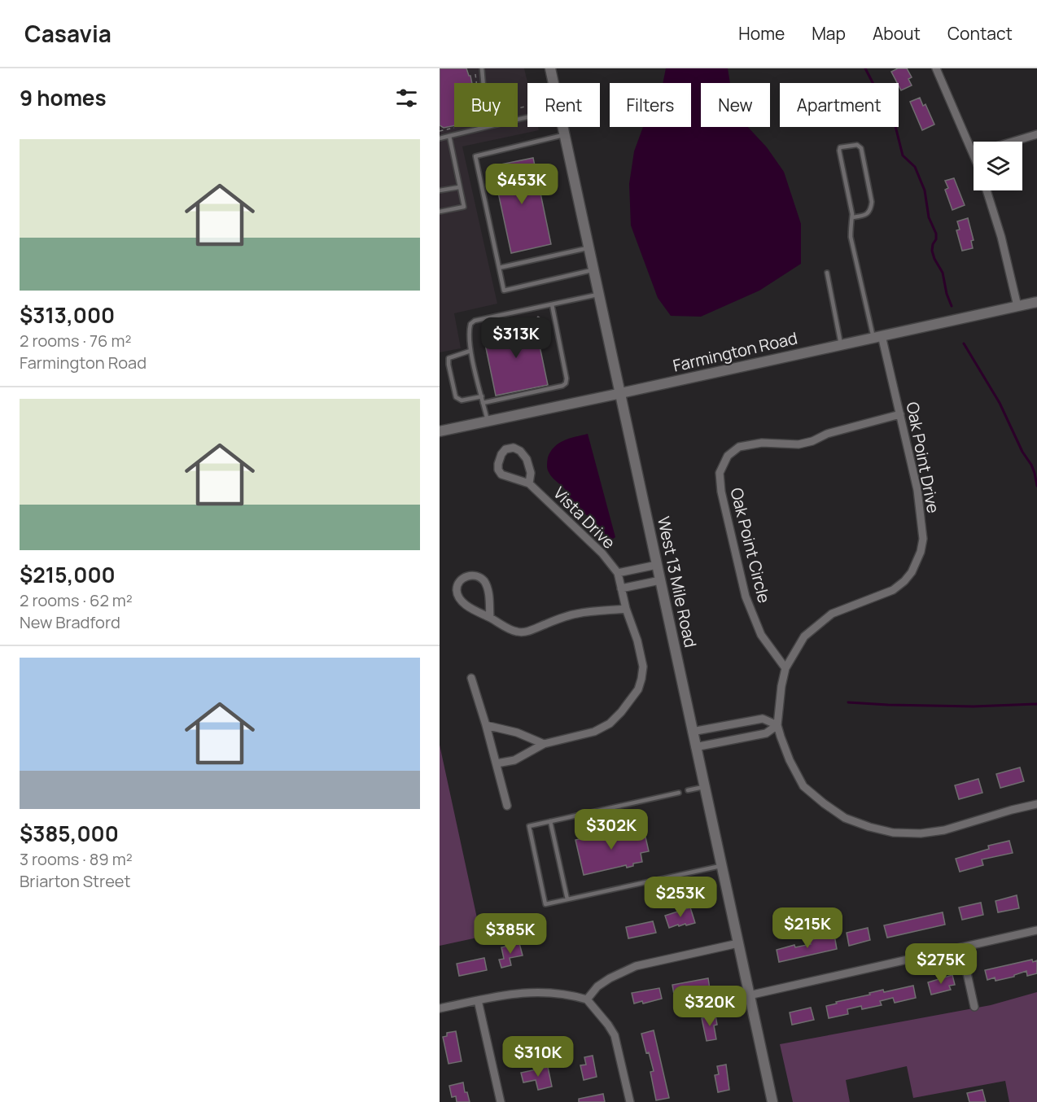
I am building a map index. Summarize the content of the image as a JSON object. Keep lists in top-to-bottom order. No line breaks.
{"streets":{"street":["Farmington Road","Oak Point Drive","Vista Drive","Oak Point Circle","West 13 Mile Road"]},"crossings":[["Farmington Road","Oak Point Drive"],["Farmington Road","West 13 Mile Road"],["Oak Point Drive","Oak Point Circle"]],"page":{"header":"Casavia","nav":["Home","Map","About","Contact"],"heading":"9 homes","chip":["Buy","Rent","Filters","New","Apartment"],"list":[{"name":"$313,000","note":"2 rooms · 76 m² · Farmington Road"},{"name":"$215,000","note":"2 rooms · 62 m² · New Bradford"},{"name":"$385,000","note":"3 rooms · 89 m² · Briarton Street"}],"price":["$453K","$313K","$302K","$253K","$215K","$385K","$275K","$320K","$310K"]}}
